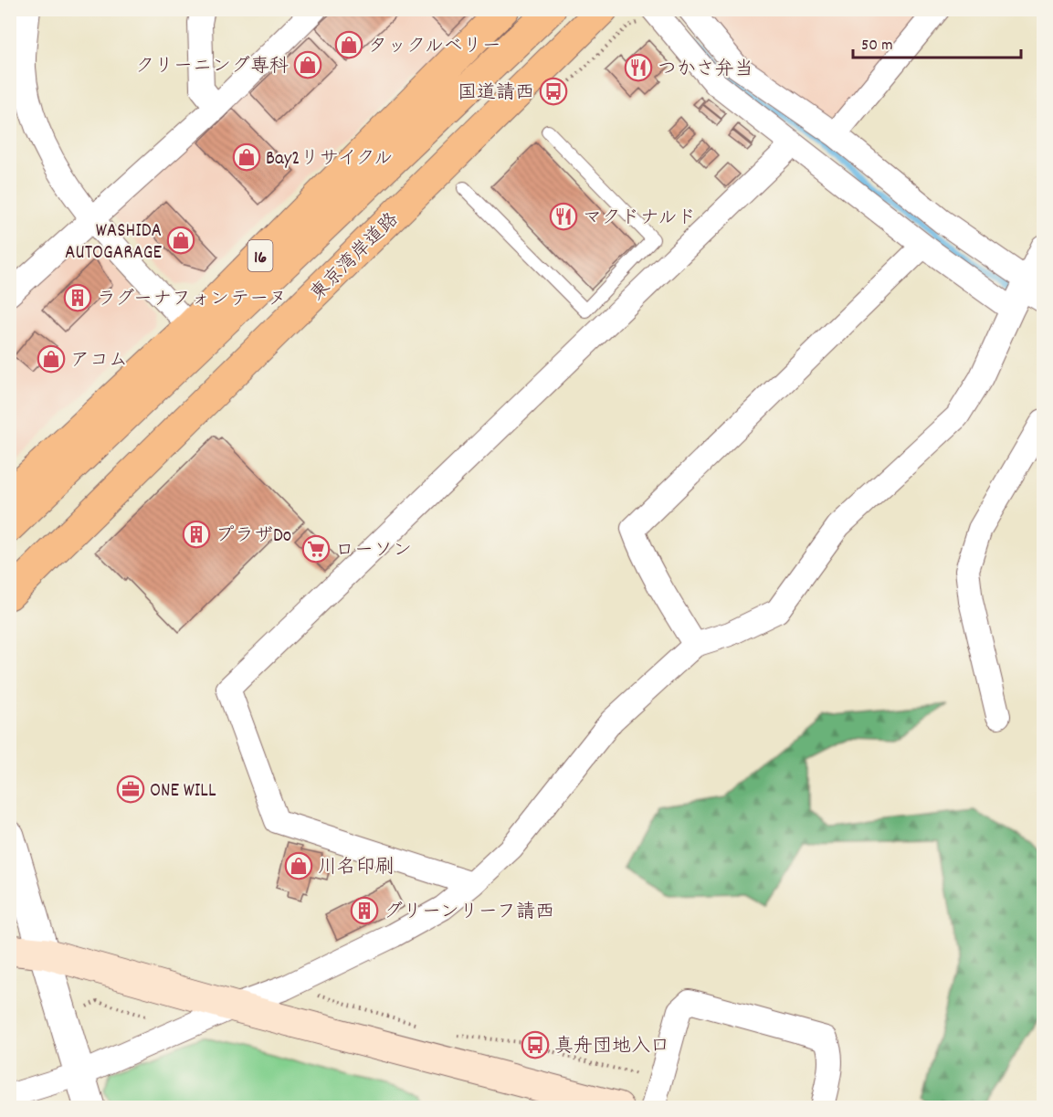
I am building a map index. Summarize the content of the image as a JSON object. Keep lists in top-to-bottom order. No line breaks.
{"streets":{"highway":["16","東京湾岸道路"]},"places":{"shop":["タックルベリー","クリーニング専科","Bay2リサイクル","WASHIDA AUTOGARAGE","アコム","川名印刷"],"restaurant":["つかさ弁当","マクドナルド"],"bus stop":["国道請西","真舟団地入口"],"building":["ラグーナフォンテーヌ","プラザDo","グリーンリーフ請西"],"supermarket":["ローソン"],"office":["ONE WILL"]},"scale_bar":"50 m"}
